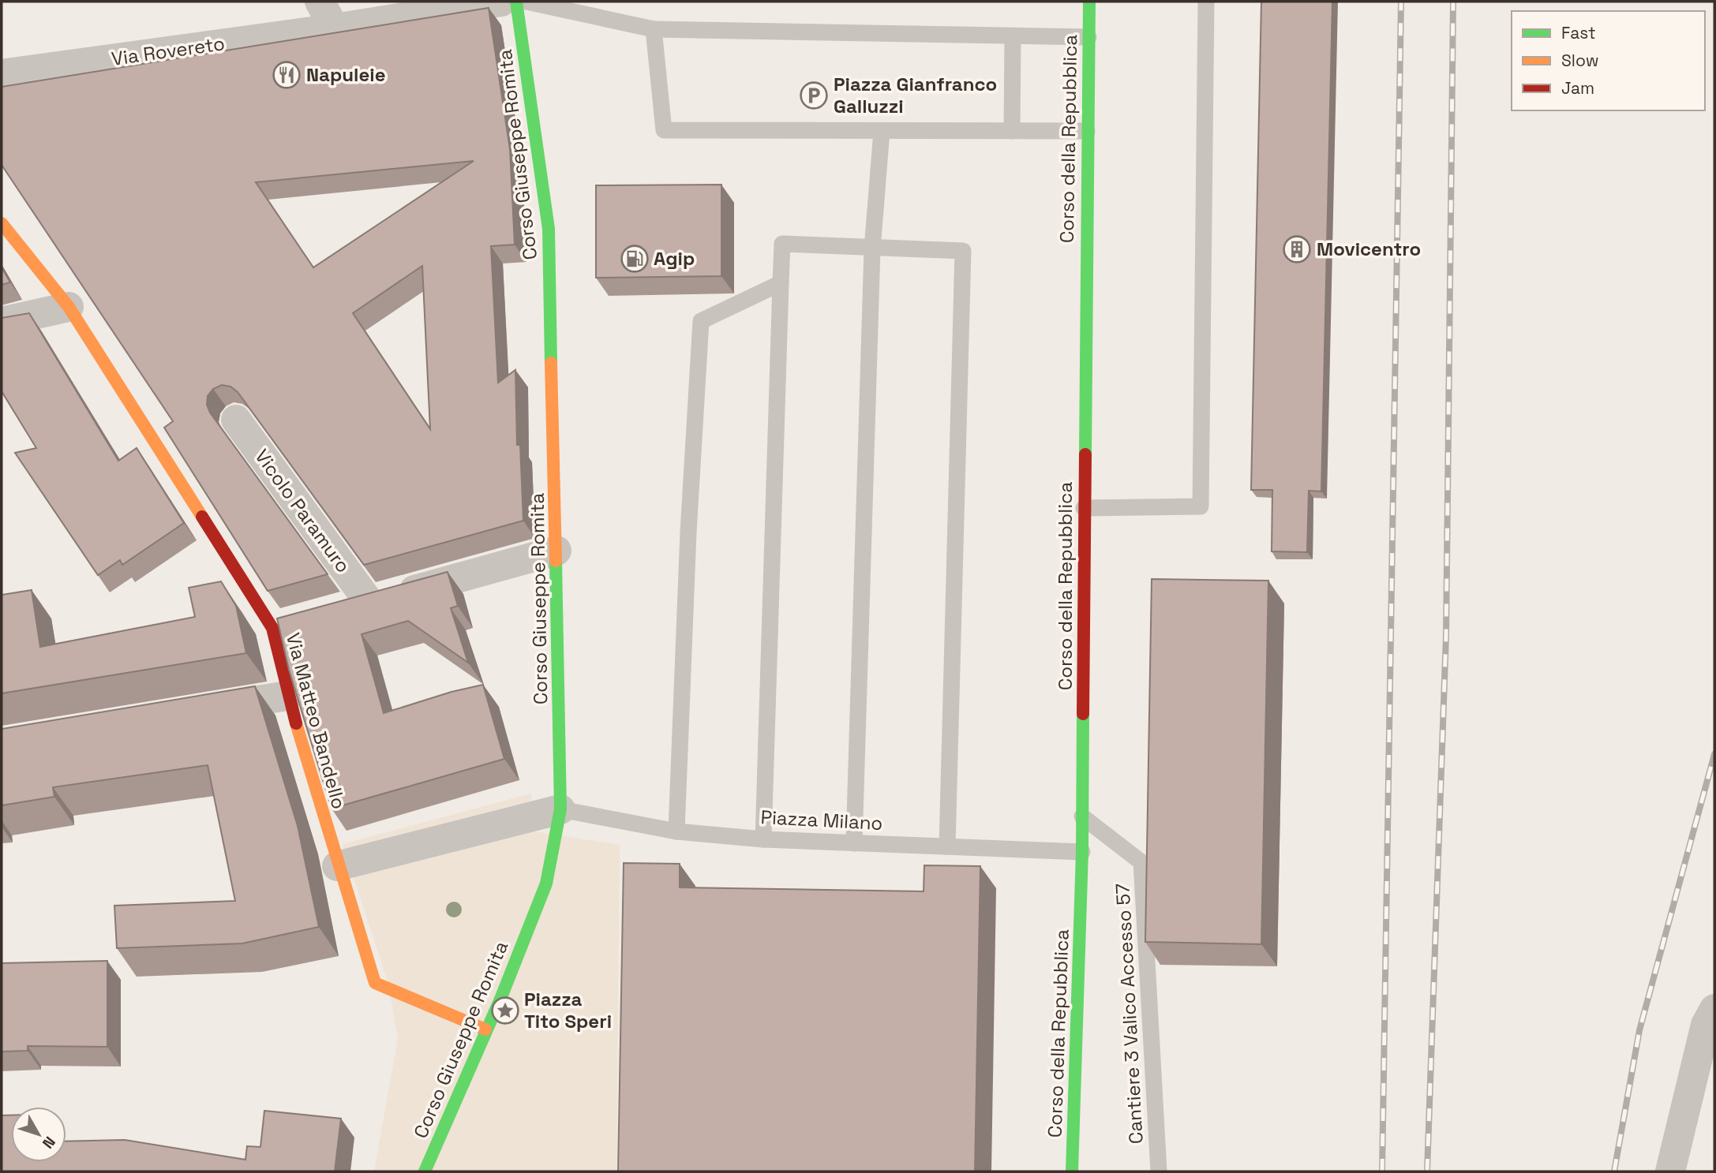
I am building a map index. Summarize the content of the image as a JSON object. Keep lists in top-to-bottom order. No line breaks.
{"streets":{"street":["Via Rovereto","Corso della Repubblica","Corso Giuseppe Romita","Vicolo Paramuro","Via Matteo Bandello"],"lane":["Piazza Milano","Cantiere 3 Valico Accesso 57"]},"crossings":[["Corso della Repubblica","Piazza Milano"],["Corso della Repubblica","Cantiere 3 Valico Accesso 57"],["Corso Giuseppe Romita","Via Matteo Bandello"],["Corso Giuseppe Romita","Piazza Milano"]],"places":{"restaurant":["Napuleie"],"parking":["Piazza Gianfranco Galluzzi"],"building":["Movicentro"],"fuel station":["Agip"],"place":["Piazza Tito Speri"]},"legend":["Fast","Slow","Jam"],"north":"bottom right"}
